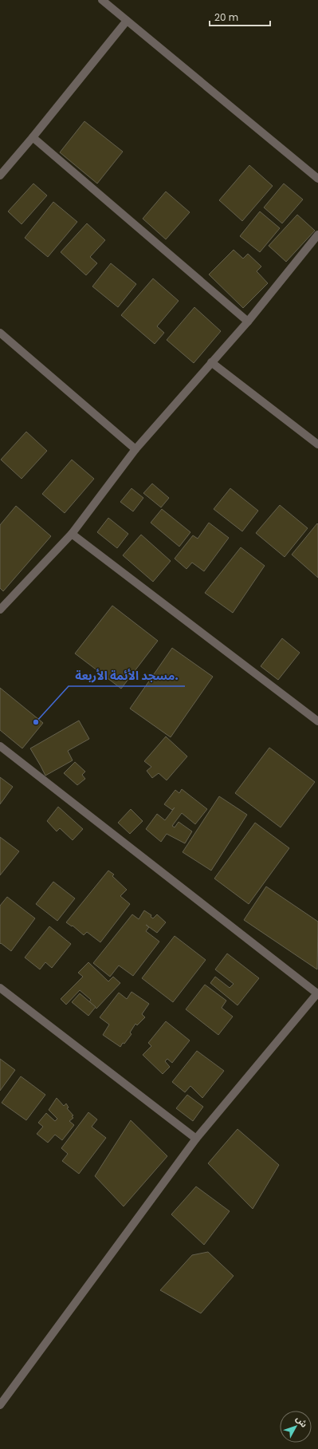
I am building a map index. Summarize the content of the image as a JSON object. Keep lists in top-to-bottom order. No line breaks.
{"places":["مسجد الأئمة الأربعة."],"scale_bar":"20 m","north":"top right"}
